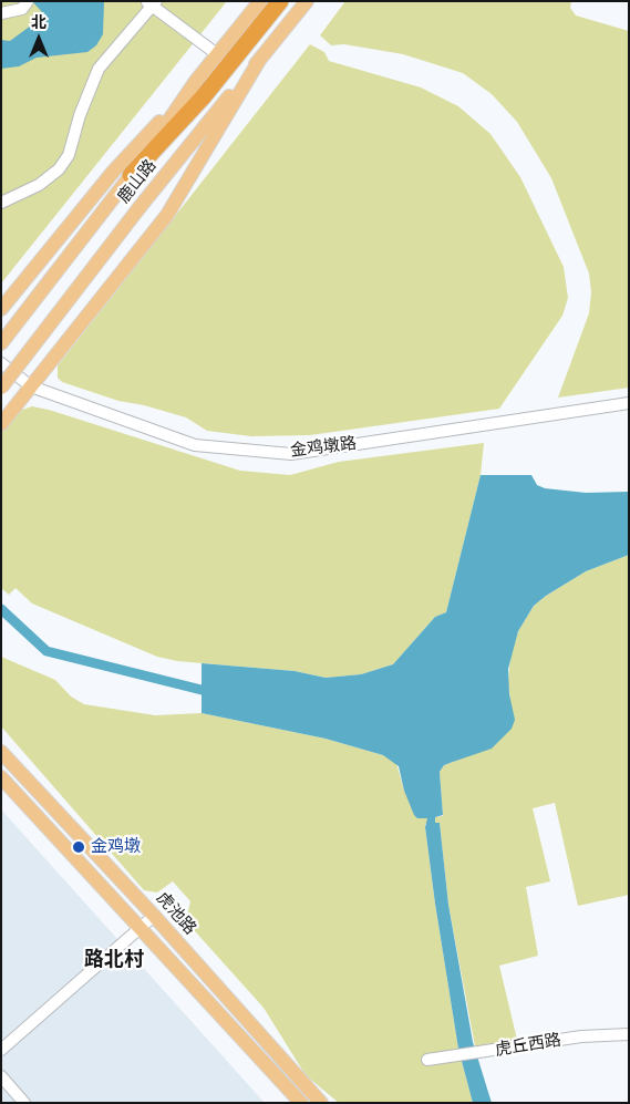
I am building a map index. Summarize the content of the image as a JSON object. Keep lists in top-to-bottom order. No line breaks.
{"streets":{"main road":["鹿山路","虎池路"],"street":["金鸡墩路","虎丘西路"]},"districts":["路北村"],"places":["金鸡墩"],"north":"top"}
